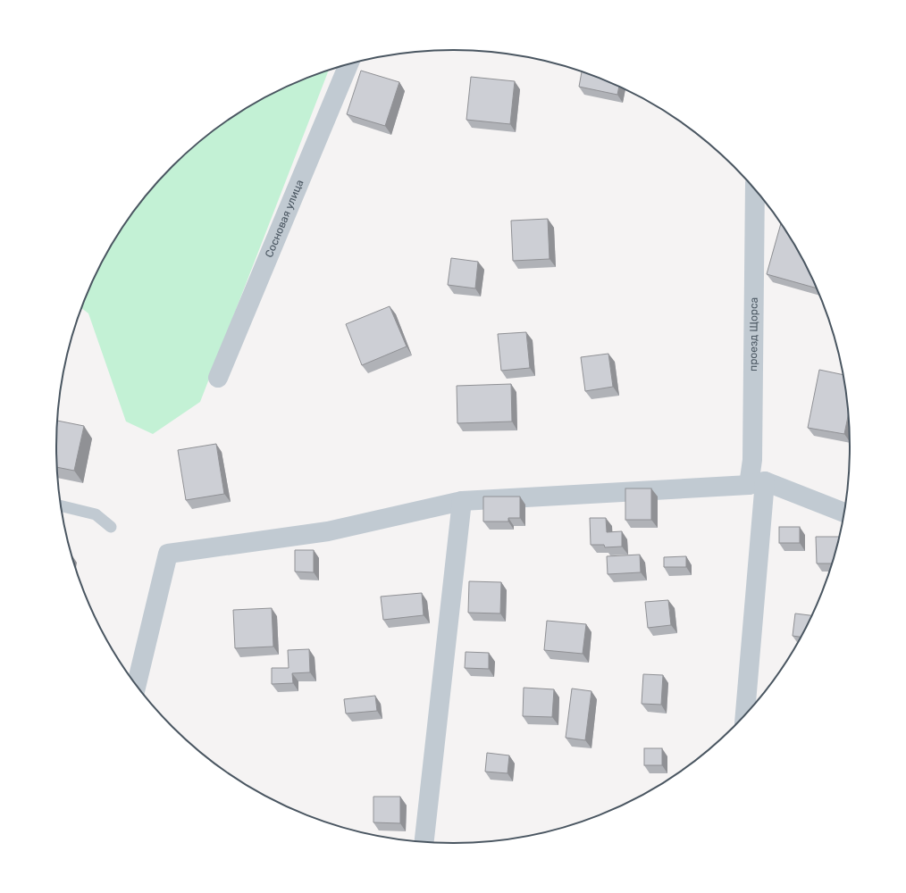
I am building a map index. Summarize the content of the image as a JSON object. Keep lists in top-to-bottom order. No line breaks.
{"streets":{"street":["Сосновая улица","проезд Щорса"]}}
